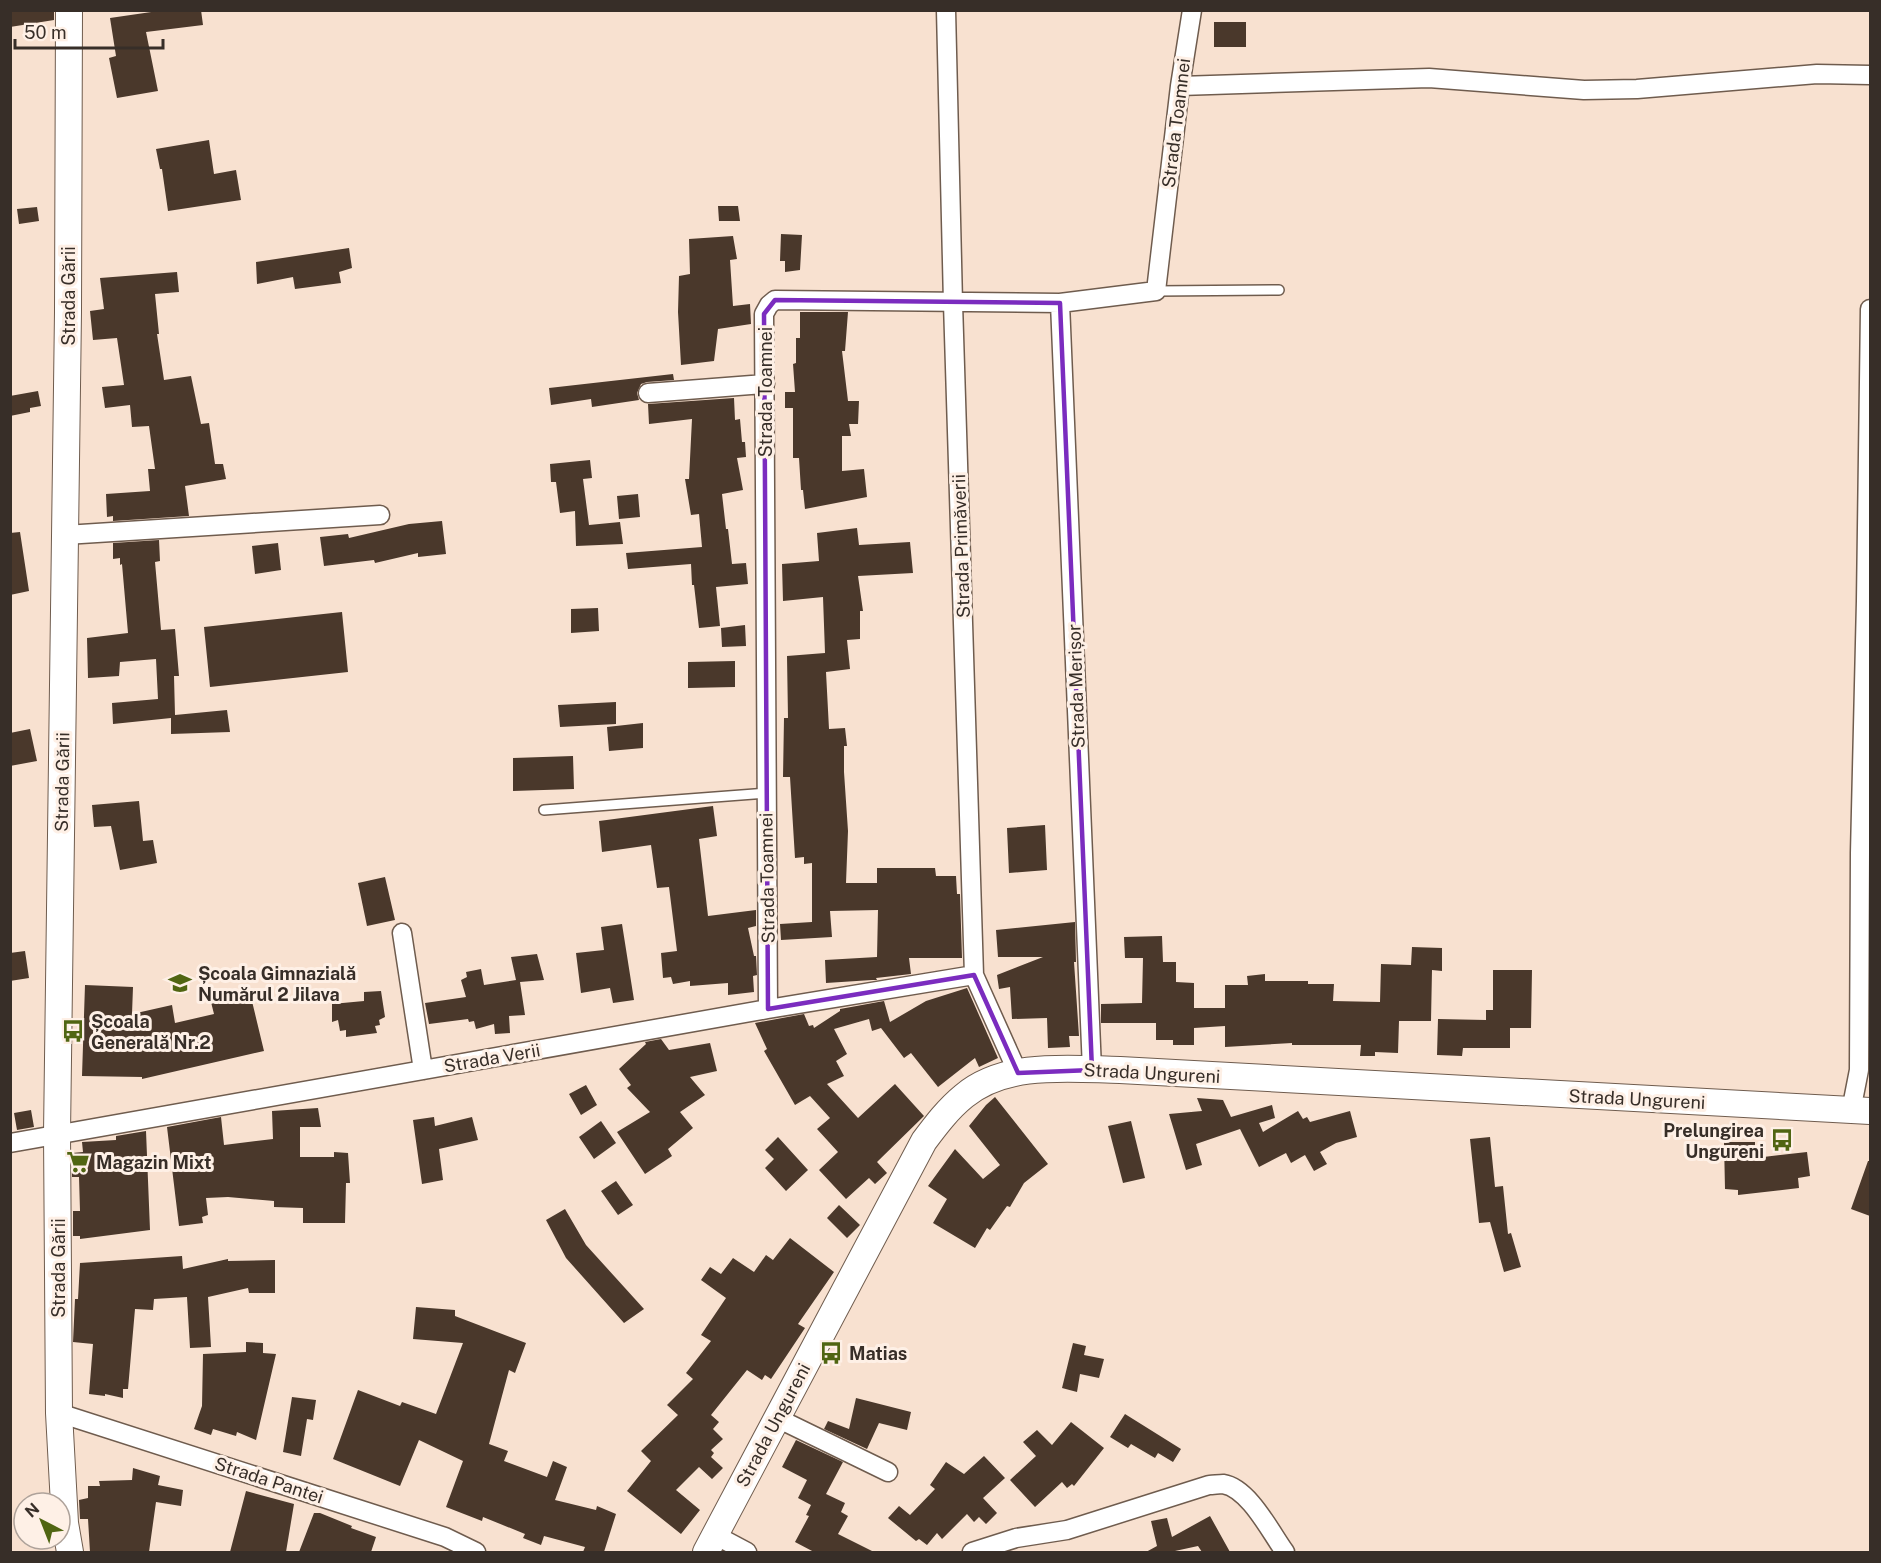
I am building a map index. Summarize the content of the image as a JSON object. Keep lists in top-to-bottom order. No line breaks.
{"streets":{"main road":["Strada Gării","Strada Ungureni"],"street":["Strada Toamnei","Strada Primăverii","Strada Merișor","Strada Verii","Strada Pantei"]},"crossings":[["Strada Toamnei","Strada Primăverii"],["Strada Toamnei","Strada Merișor"],["Strada Toamnei","Strada Verii"],["Strada Gării","Strada Verii"],["Strada Gării","Strada Pantei"],["Strada Primăverii","Strada Verii"],["Strada Primăverii","Strada Ungureni"],["Strada Merișor","Strada Ungureni"]],"places":{"school or university":["Școala Gimnazială Numărul 2 Jilava"],"bus stop":["Școala Generală Nr.2","Prelungirea Ungureni","Matias"],"supermarket":["Magazin Mixt"]},"scale_bar":"50 m","north":"top left"}
